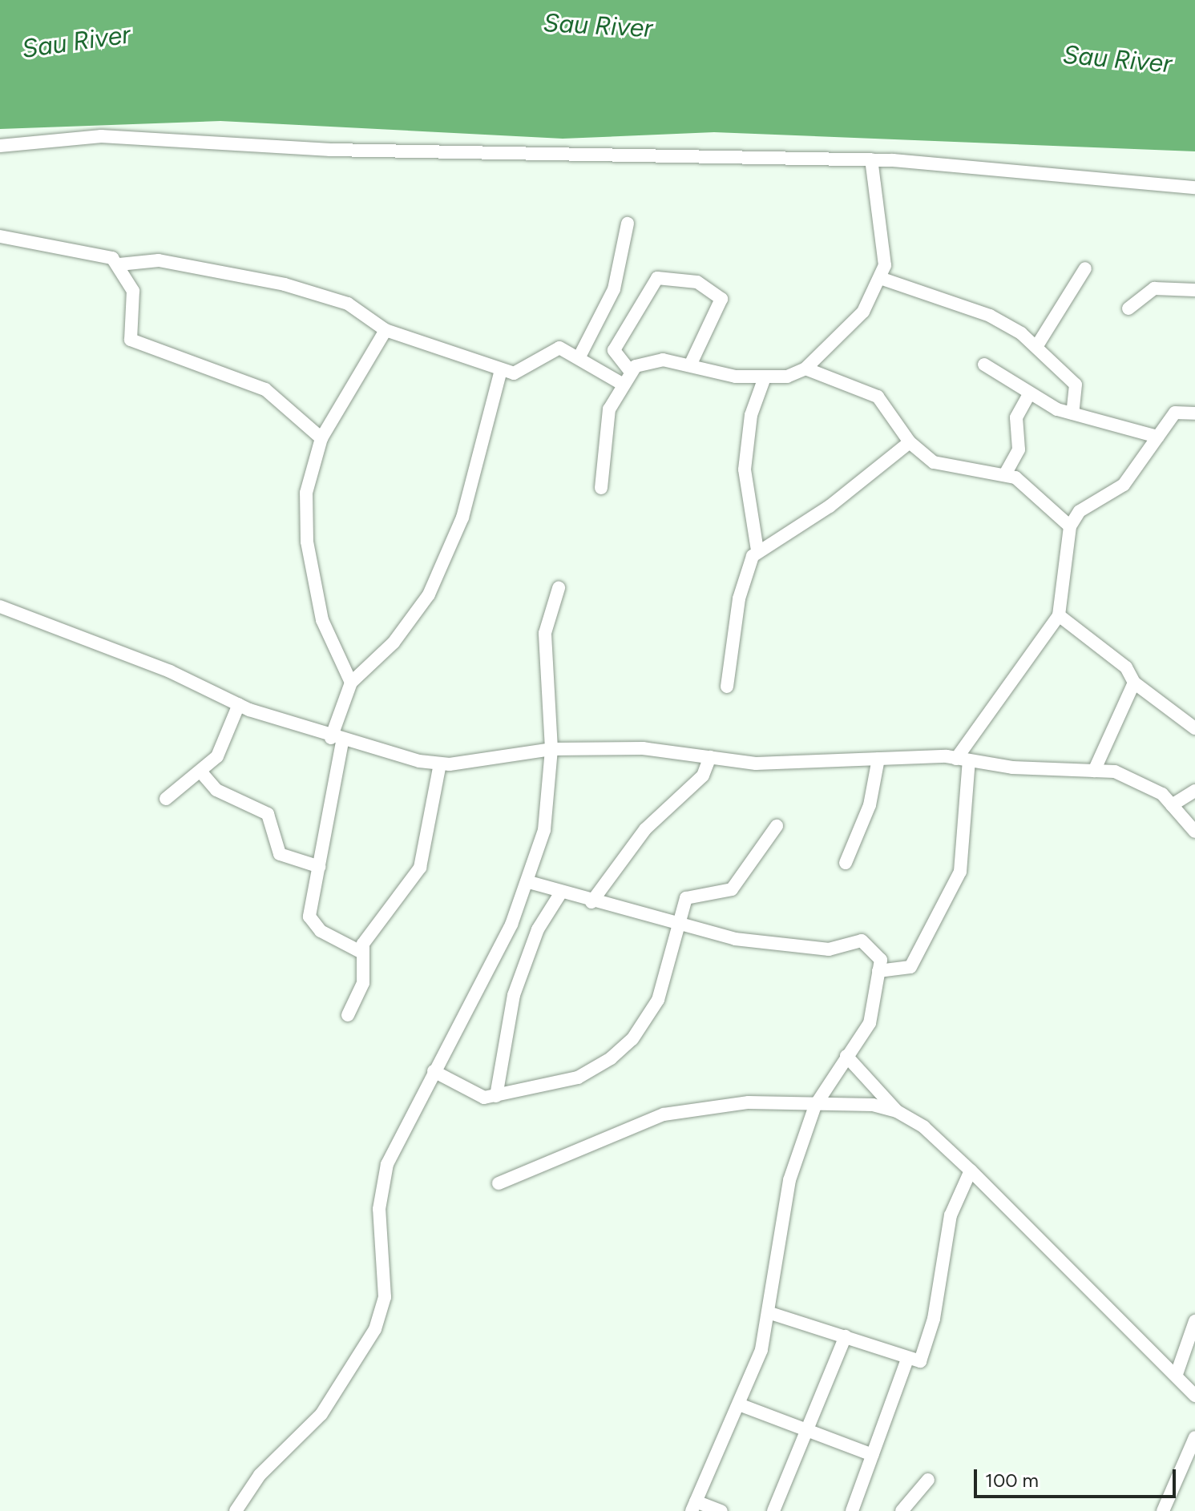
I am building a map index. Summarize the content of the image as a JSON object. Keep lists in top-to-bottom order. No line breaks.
{"water":["Sau River"],"scale_bar":"100 m"}
